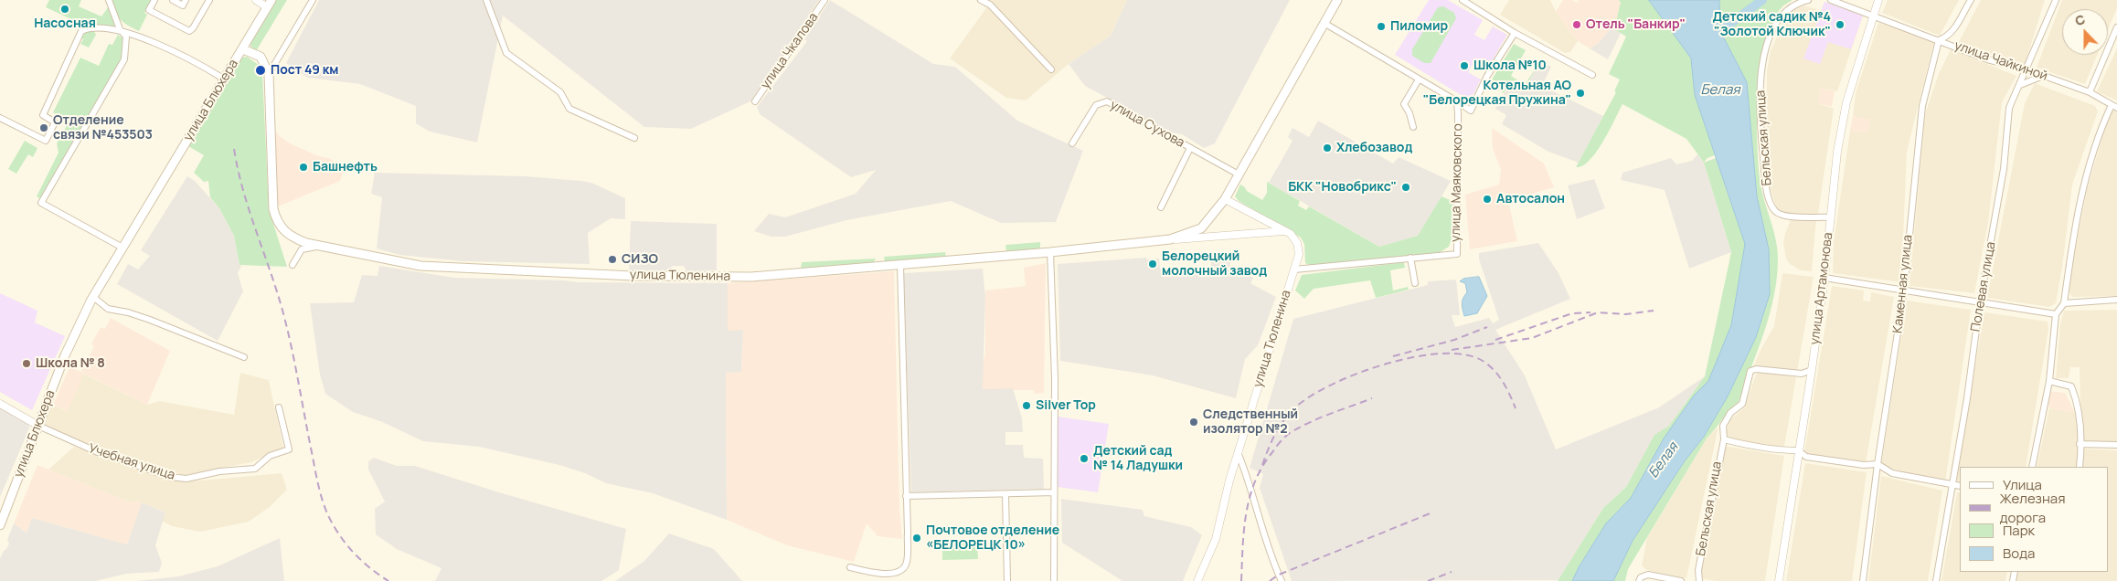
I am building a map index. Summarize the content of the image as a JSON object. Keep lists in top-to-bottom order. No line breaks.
{"streets":{"main road":["улица Блюхера","улица Тюленина"],"street":["улица Чкалова","улица Чайкиной","улица Сухова","Бельская улица","улица Маяковского","Каменная улица","Полевая улица","улица Артамонова","Учебная улица"]},"crossings":[["улица Чайкиной","Каменная улица"],["улица Чайкиной","Полевая улица"],["улица Чайкиной","улица Артамонова"],["улица Блюхера","Учебная улица"],["улица Сухова","улица Тюленина"],["Бельская улица","улица Артамонова"],["улица Маяковского","улица Тюленина"]],"water":["Белая"],"places":["Насосная","Отель \"Банкир\"","Детский садик №4 \"Золотой Ключик\"","Пиломир","Школа №10","Пост 49 км","Котельная АО \"Белорецкая Пружина\"","Отделение связи №453503","Хлебозавод","Башнефть","БКК \"Новобрикс\"","Автосалон","СИЗО","Белорецкий молочный завод","Школа № 8","Silver Top","Следственный изолятор №2","Детский сад № 14 Ладушки","Почтовое отделение «БЕЛОРЕЦК 10»"],"legend":["Улица","Железная дорога","Парк","Вода"],"north":"top"}
